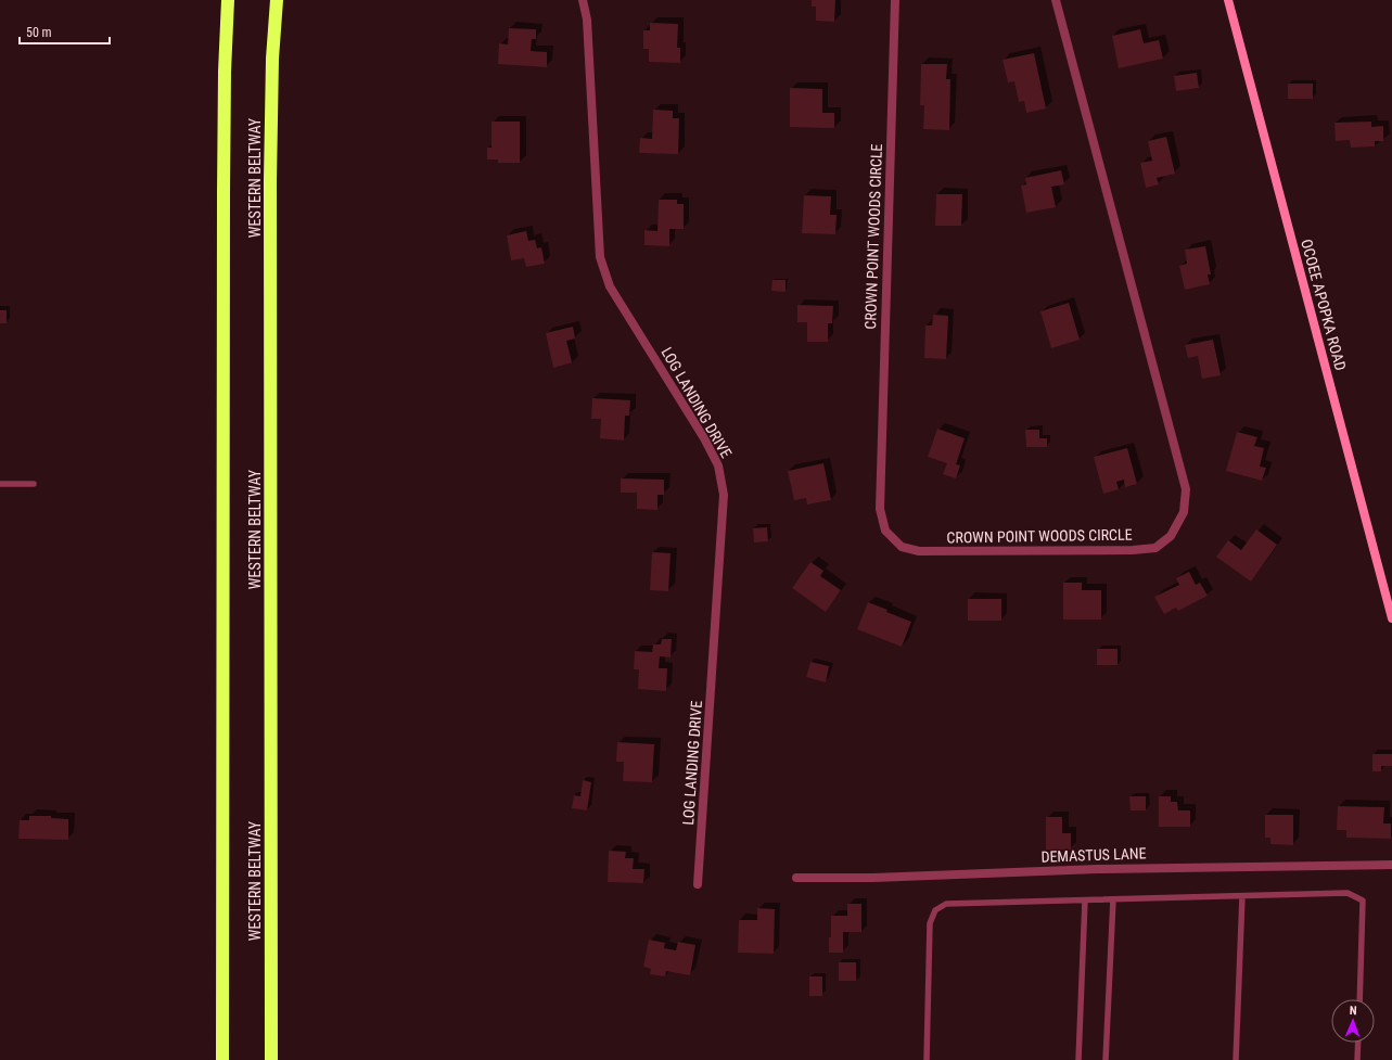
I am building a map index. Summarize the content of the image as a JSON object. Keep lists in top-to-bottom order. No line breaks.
{"streets":{"highway":["WESTERN BELTWAY"],"main road":["OCOEE APOPKA ROAD"],"street":["CROWN POINT WOODS CIRCLE","LOG LANDING DRIVE","DEMASTUS LANE"]},"scale_bar":"50 m","north":"top"}
